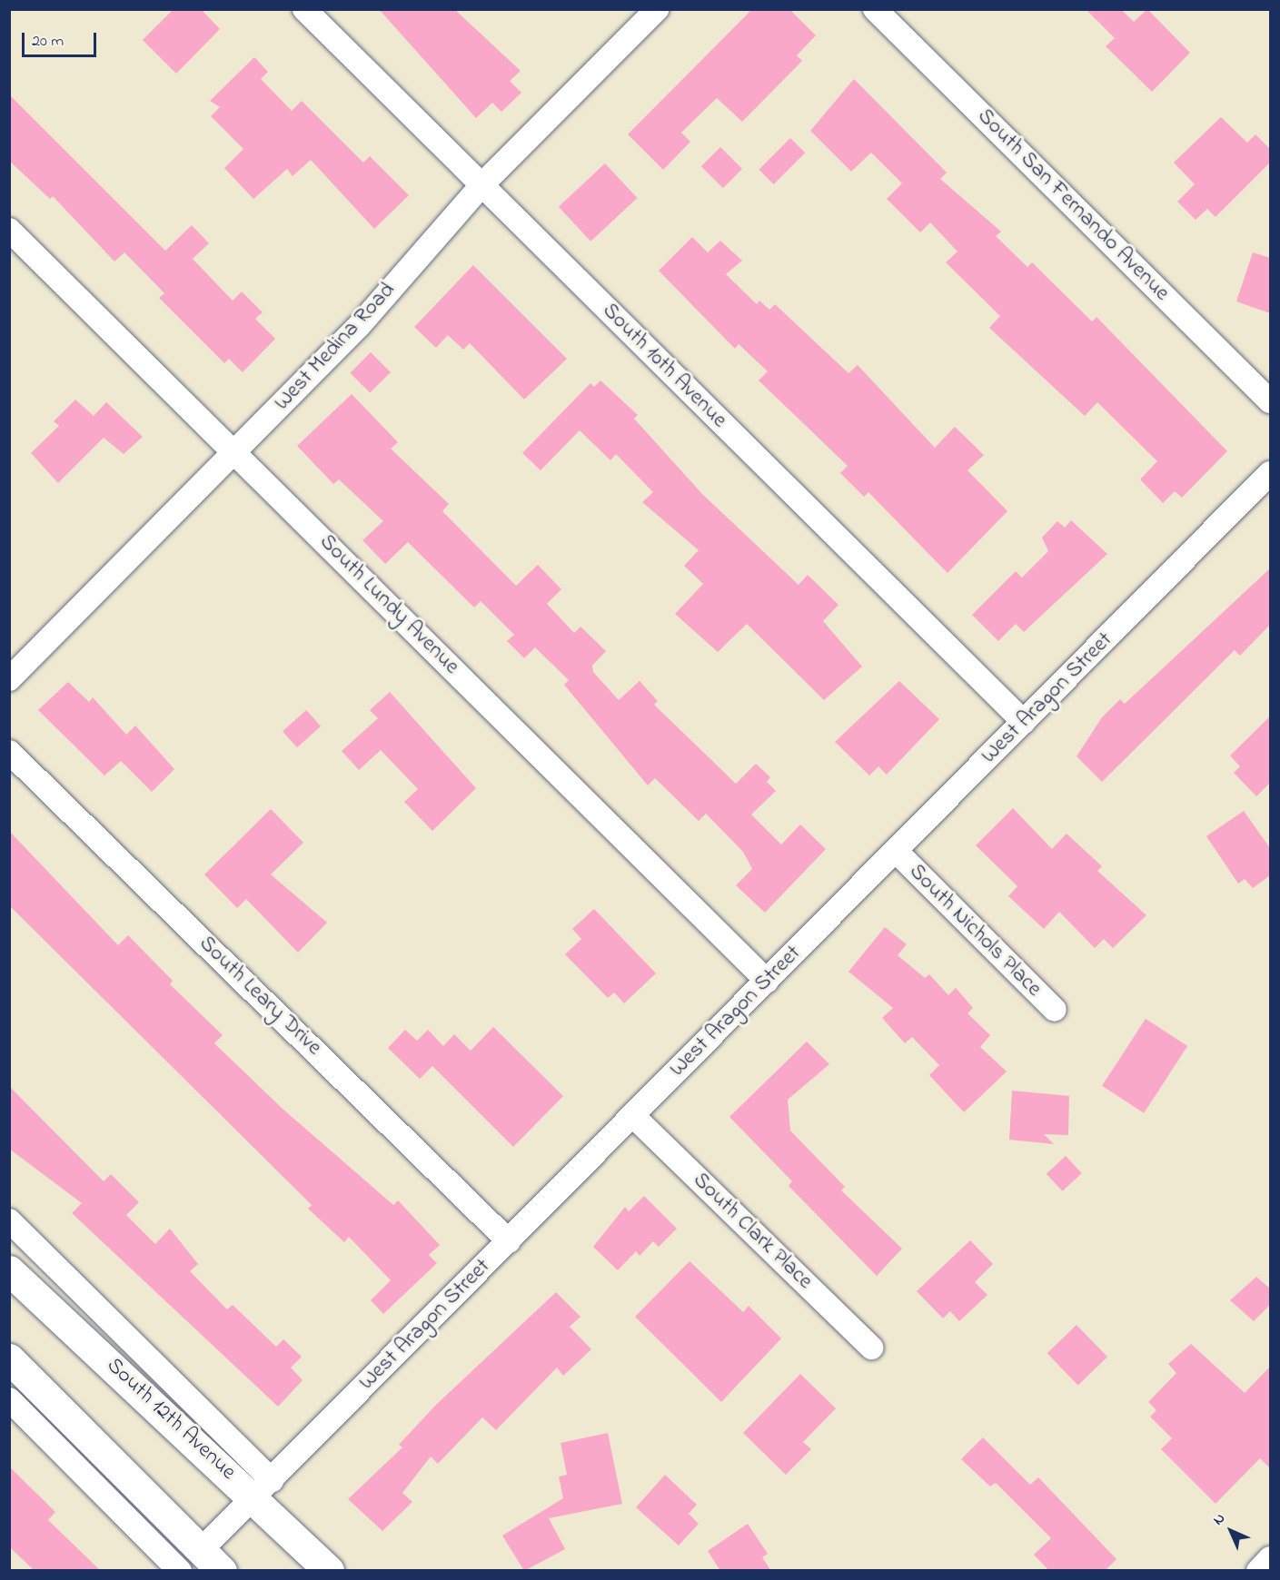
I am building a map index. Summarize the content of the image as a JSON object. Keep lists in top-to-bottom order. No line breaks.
{"streets":{"street":["South San Fernando Avenue","West Medina Road","South 10th Avenue","South Lundy Avenue","West Aragon Street","South Nichols Place","South Leary Drive","South Clark Place","South 12th Avenue"]},"crossings":[["West Medina Road","South 10th Avenue"],["West Medina Road","South Lundy Avenue"],["South 10th Avenue","West Aragon Street"],["South Lundy Avenue","West Aragon Street"],["West Aragon Street","South Nichols Place"],["West Aragon Street","South Leary Drive"],["West Aragon Street","South Clark Place"],["West Aragon Street","South 12th Avenue"]],"scale_bar":"20 m","north":"top left"}
